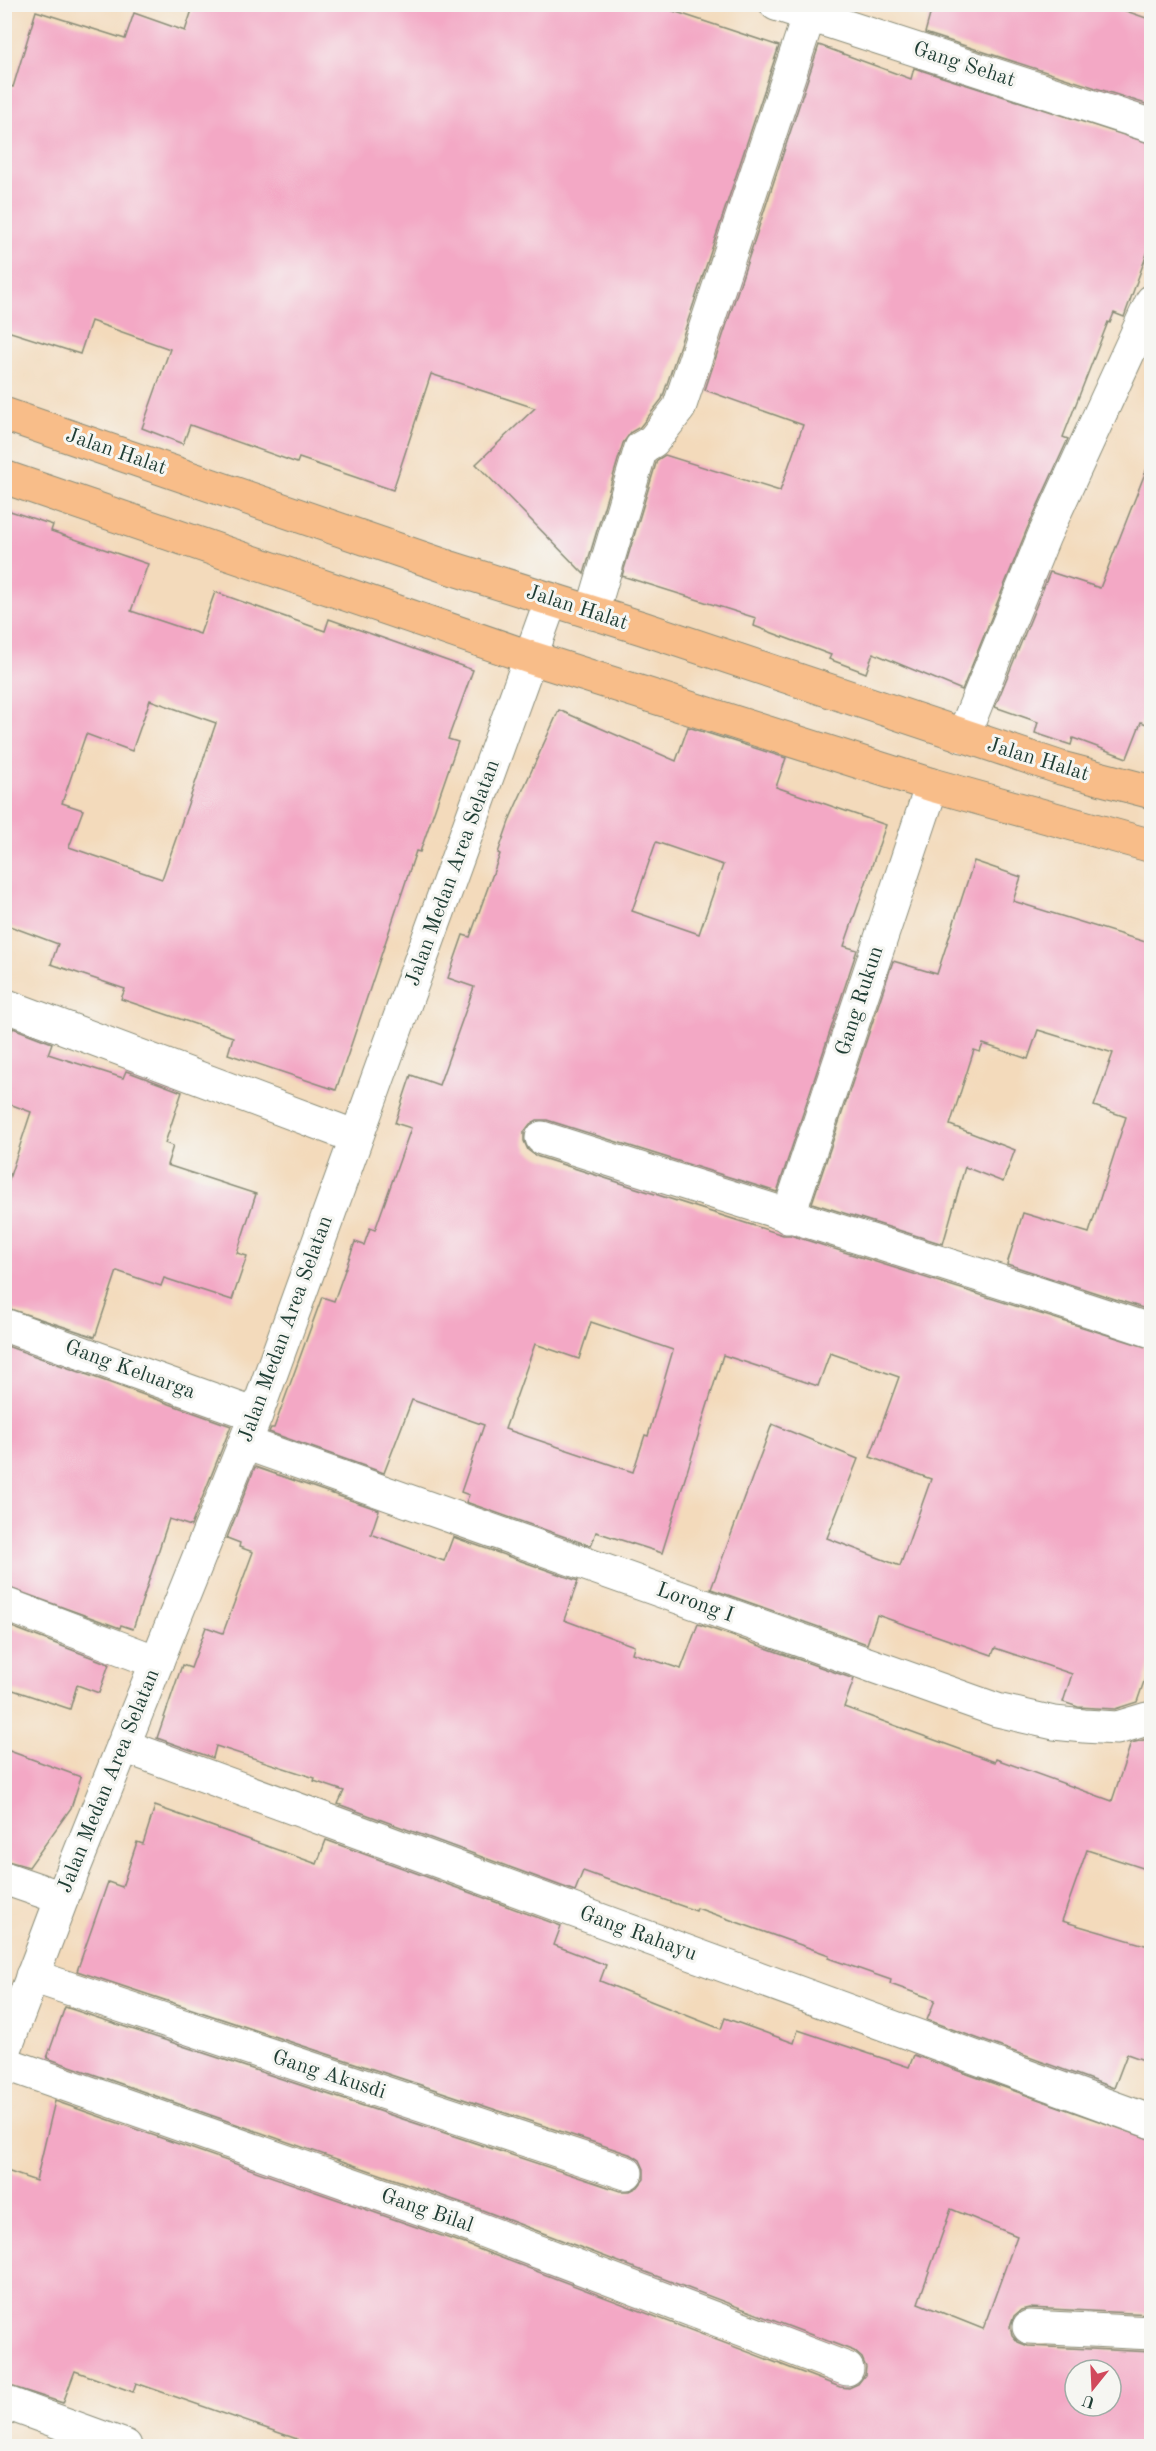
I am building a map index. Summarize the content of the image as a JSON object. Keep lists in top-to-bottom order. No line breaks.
{"streets":{"main road":["Jalan Halat"],"street":["Gang Sehat","Jalan Medan Area Selatan","Gang Rukun","Gang Keluarga","Lorong I","Gang Rahayu","Gang Akusdi","Gang Bilal"]},"crossings":[["Jalan Halat","Jalan Medan Area Selatan"],["Jalan Medan Area Selatan","Gang Keluarga"],["Jalan Medan Area Selatan","Lorong I"],["Jalan Medan Area Selatan","Gang Rahayu"],["Jalan Medan Area Selatan","Gang Akusdi"],["Gang Keluarga","Lorong I"]],"north":"bottom"}
